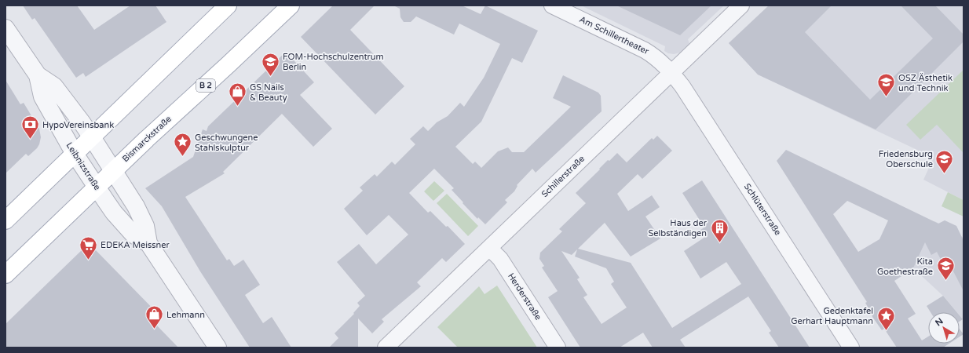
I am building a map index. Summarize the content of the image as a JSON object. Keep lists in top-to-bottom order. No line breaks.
{"streets":{"main road":["B 2","Bismarckstraße"],"street":["Am Schillertheater","Leibnizstraße","Schillerstraße","Schlüterstraße","Herderstraße"]},"crossings":[["Am Schillertheater","Schillerstraße"],["Am Schillertheater","Schlüterstraße"],["Bismarckstraße","Leibnizstraße"],["Schillerstraße","Schlüterstraße"],["Schillerstraße","Herderstraße"]],"places":{"school or university":["FOM-Hochschulzentrum Berlin","OSZ Ästhetik und Technik","Friedensburg Oberschule","Kita Goethestraße"],"shop":["GS Nails & Beauty","Lehmann"],"bank":["HypoVereinsbank"],"place":["Geschwungene Stahlskulptur","Gedenktafel Gerhart Hauptmann"],"building":["Haus der Selbständigen"],"supermarket":["EDEKA Meissner"]},"north":"top left"}
